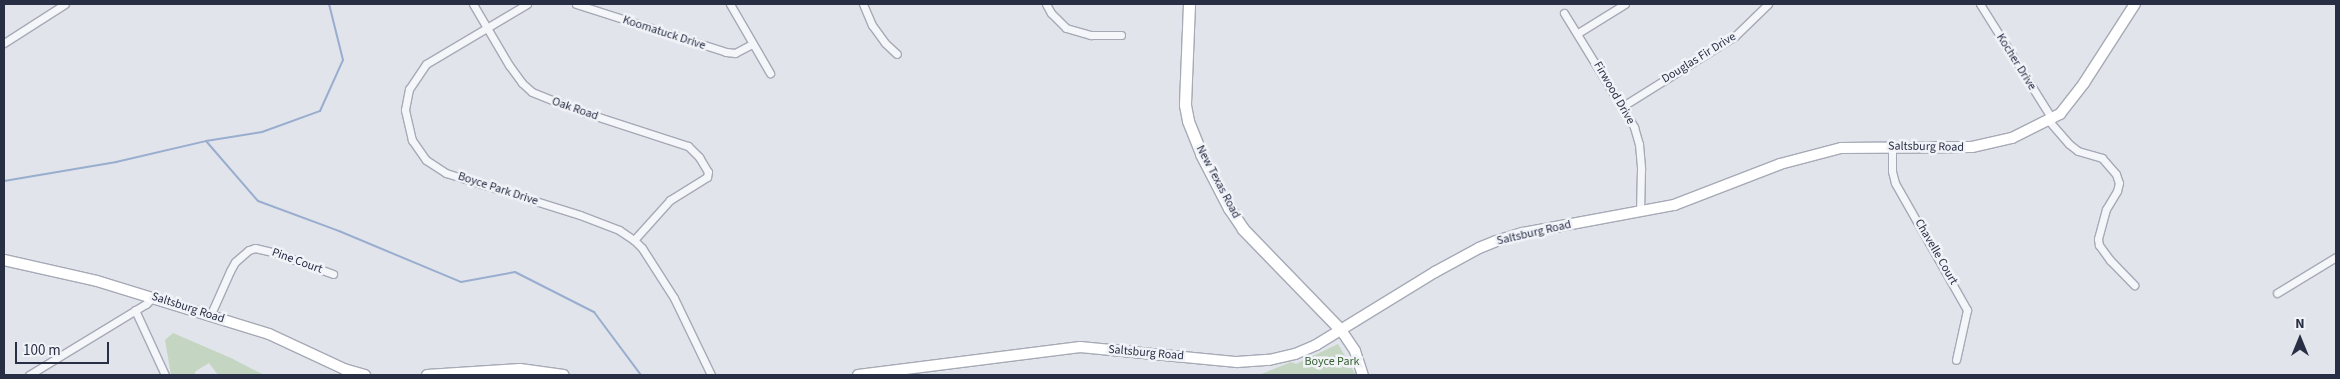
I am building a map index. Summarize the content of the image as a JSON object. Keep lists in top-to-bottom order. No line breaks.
{"streets":{"main road":["Saltsburg Road","New Texas Road"],"street":["Koomatuck Drive","Douglas Fir Drive","Kocher Drive","Firwood Drive","Oak Road","Boyce Park Drive","Chavelle Court","Pine Court"]},"crossings":[["Douglas Fir Drive","Firwood Drive"],["Kocher Drive","Saltsburg Road"],["Firwood Drive","Saltsburg Road"],["Oak Road","Boyce Park Drive"],["Saltsburg Road","New Texas Road"],["Saltsburg Road","Chavelle Court"],["Saltsburg Road","Pine Court"]],"parks":["Boyce Park"],"scale_bar":"100 m","north":"top"}
